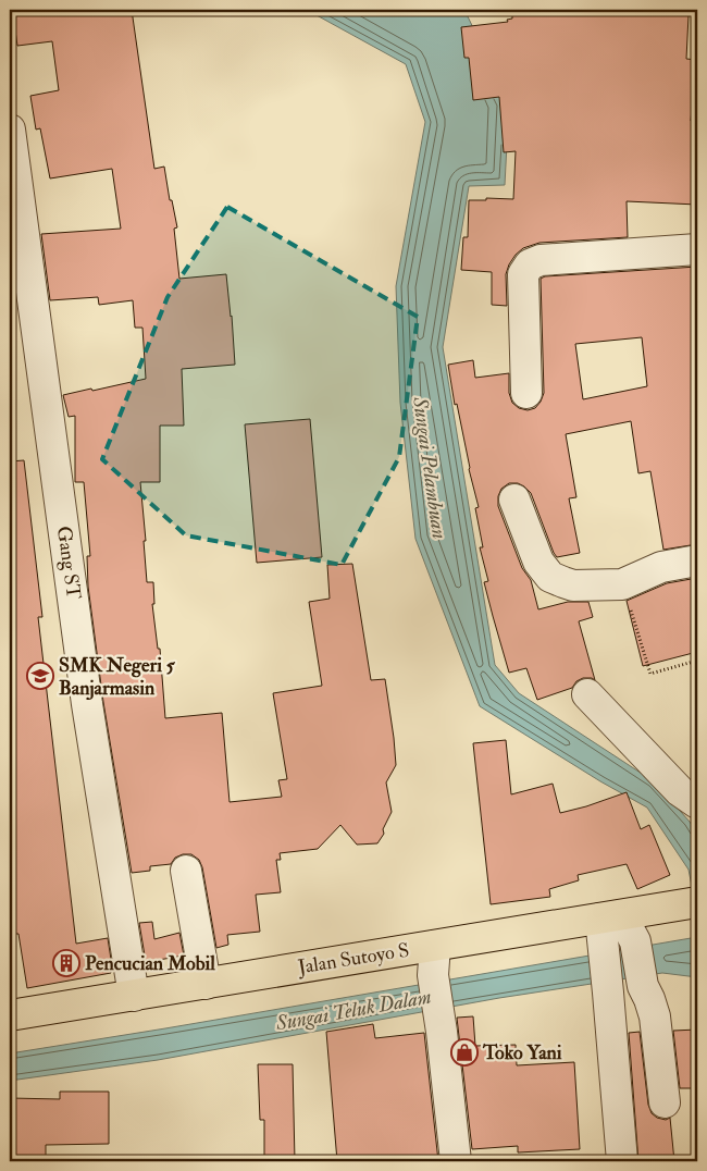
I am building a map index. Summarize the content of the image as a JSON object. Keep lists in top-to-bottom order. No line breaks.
{"streets":{"highway":["Jalan Sutoyo S"],"street":["Gang ST"]},"crossings":[["Gang ST","Jalan Sutoyo S"]],"water":["Sungai Pelambuan","Sungai Teluk Dalam"],"places":{"school or university":["SMK Negeri 5 Banjarmasin"],"building":["Pencucian Mobil"],"shop":["Toko Yani"]}}
